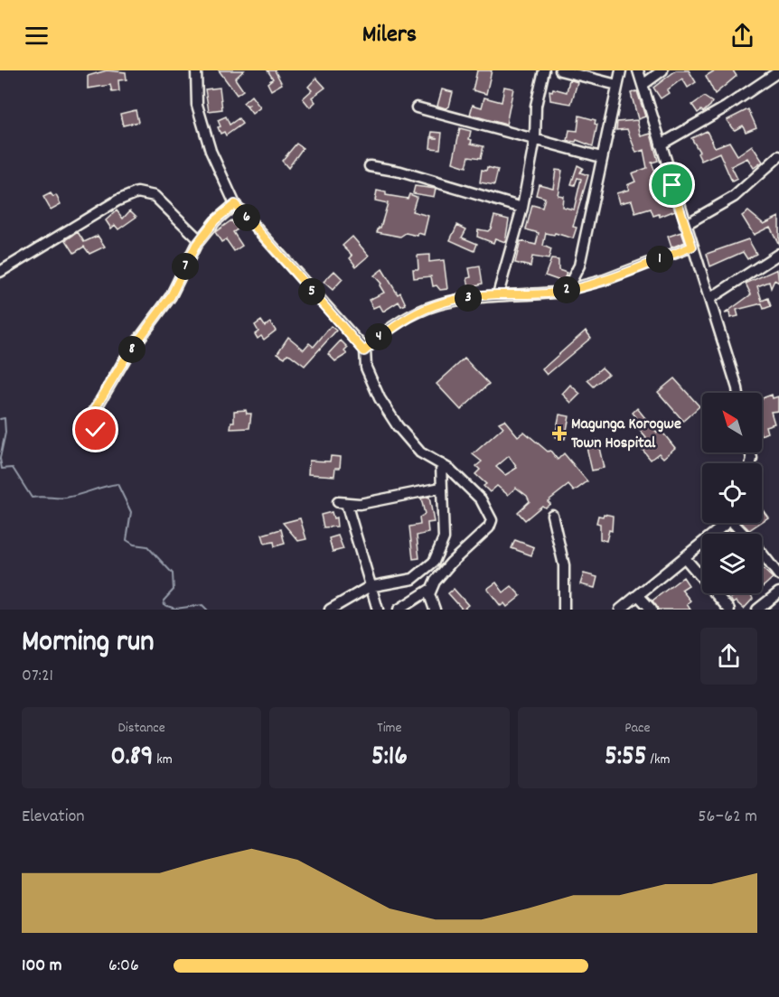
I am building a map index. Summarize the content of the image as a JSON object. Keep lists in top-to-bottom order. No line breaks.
{"places":{"health":["Magunga Korogwe Town Hospital"]},"north":"top left","page":{"header":"Milers","pins":["6","1","7","2","5","3","4","8"],"heading":["Morning run","07:21"],"stats":[["Distance","0.89 km"],["Time","5:16"],["Pace","5:55 /km"]],"chart":["Elevation","56–62 m"],"list":[{"name":"100 m","note":"6:06"}]}}
